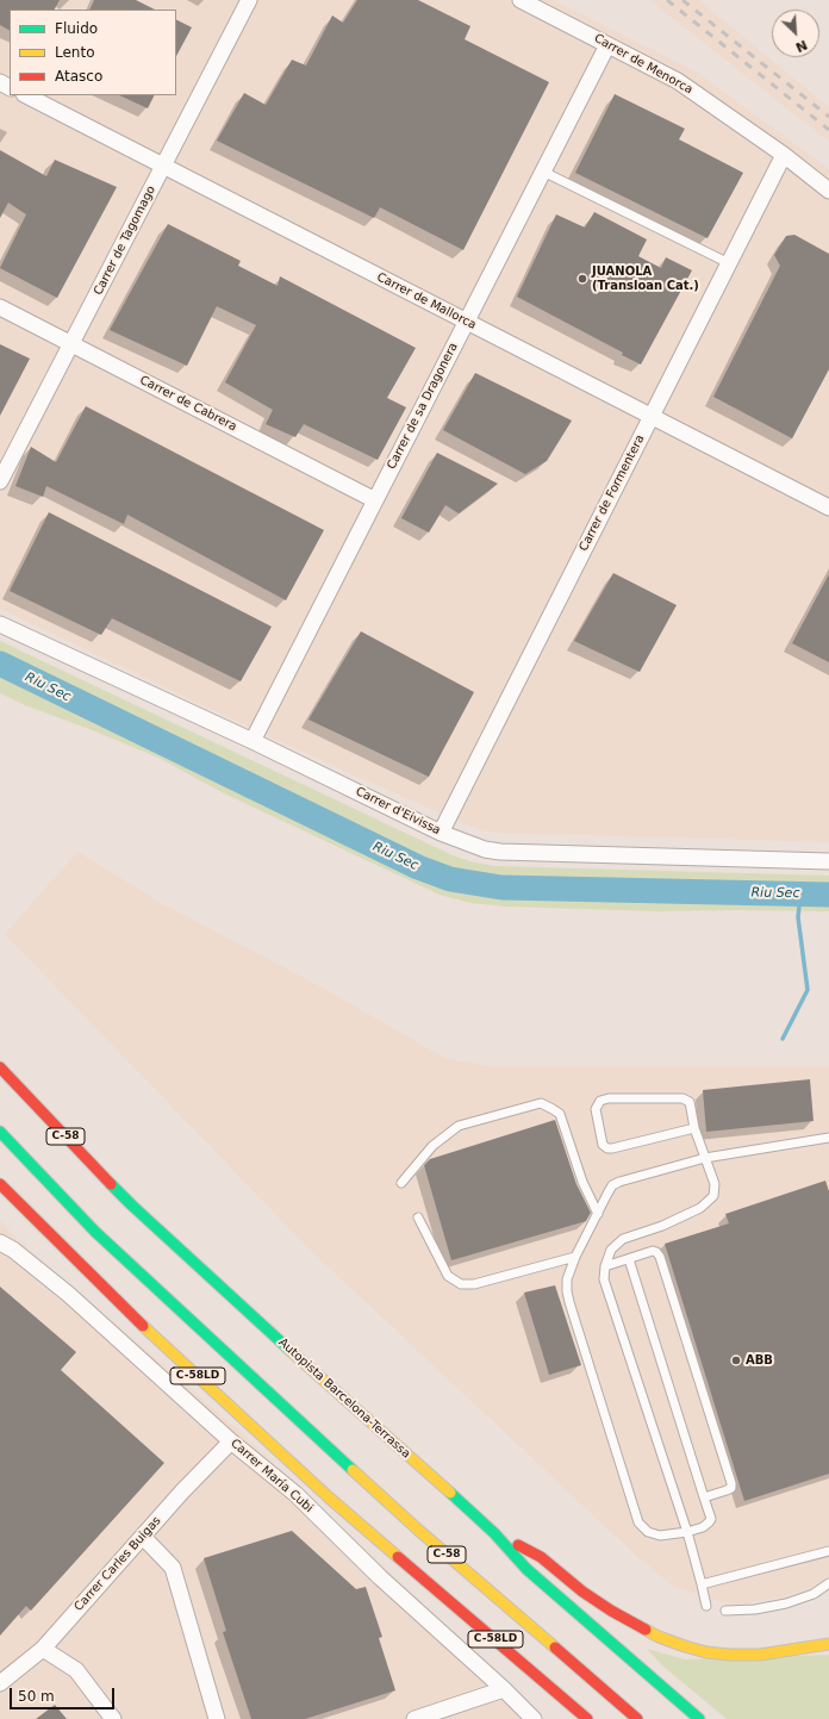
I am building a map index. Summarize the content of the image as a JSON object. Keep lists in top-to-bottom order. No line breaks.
{"streets":{"highway":["C-58","C-58LD","Autopista Barcelona-Terrassa"],"street":["Carrer de Menorca","Carrer de Tagomago","Carrer de Mallorca","Carrer de Cabrera","Carrer de sa Dragonera","Carrer de Formentera","Carrer d'Eivissa","Carrer María Cubi","Carrer Carles Buigas"]},"crossings":[["Carrer de Menorca","Carrer de sa Dragonera"],["Carrer de Menorca","Carrer de Formentera"],["Carrer de Tagomago","Carrer de Mallorca"],["Carrer de Tagomago","Carrer de Cabrera"],["Carrer de Mallorca","Carrer de sa Dragonera"],["Carrer de Mallorca","Carrer de Formentera"],["Carrer de Cabrera","Carrer de sa Dragonera"],["Carrer de sa Dragonera","Carrer d'Eivissa"],["Carrer de Formentera","Carrer d'Eivissa"],["Carrer María Cubi","Carrer Carles Buigas"]],"water":["Riu Sec"],"places":["JUANOLA (Transloan Cat.)","ABB"],"legend":["Fluido","Lento","Atasco"],"scale_bar":"50 m","north":"bottom right"}
